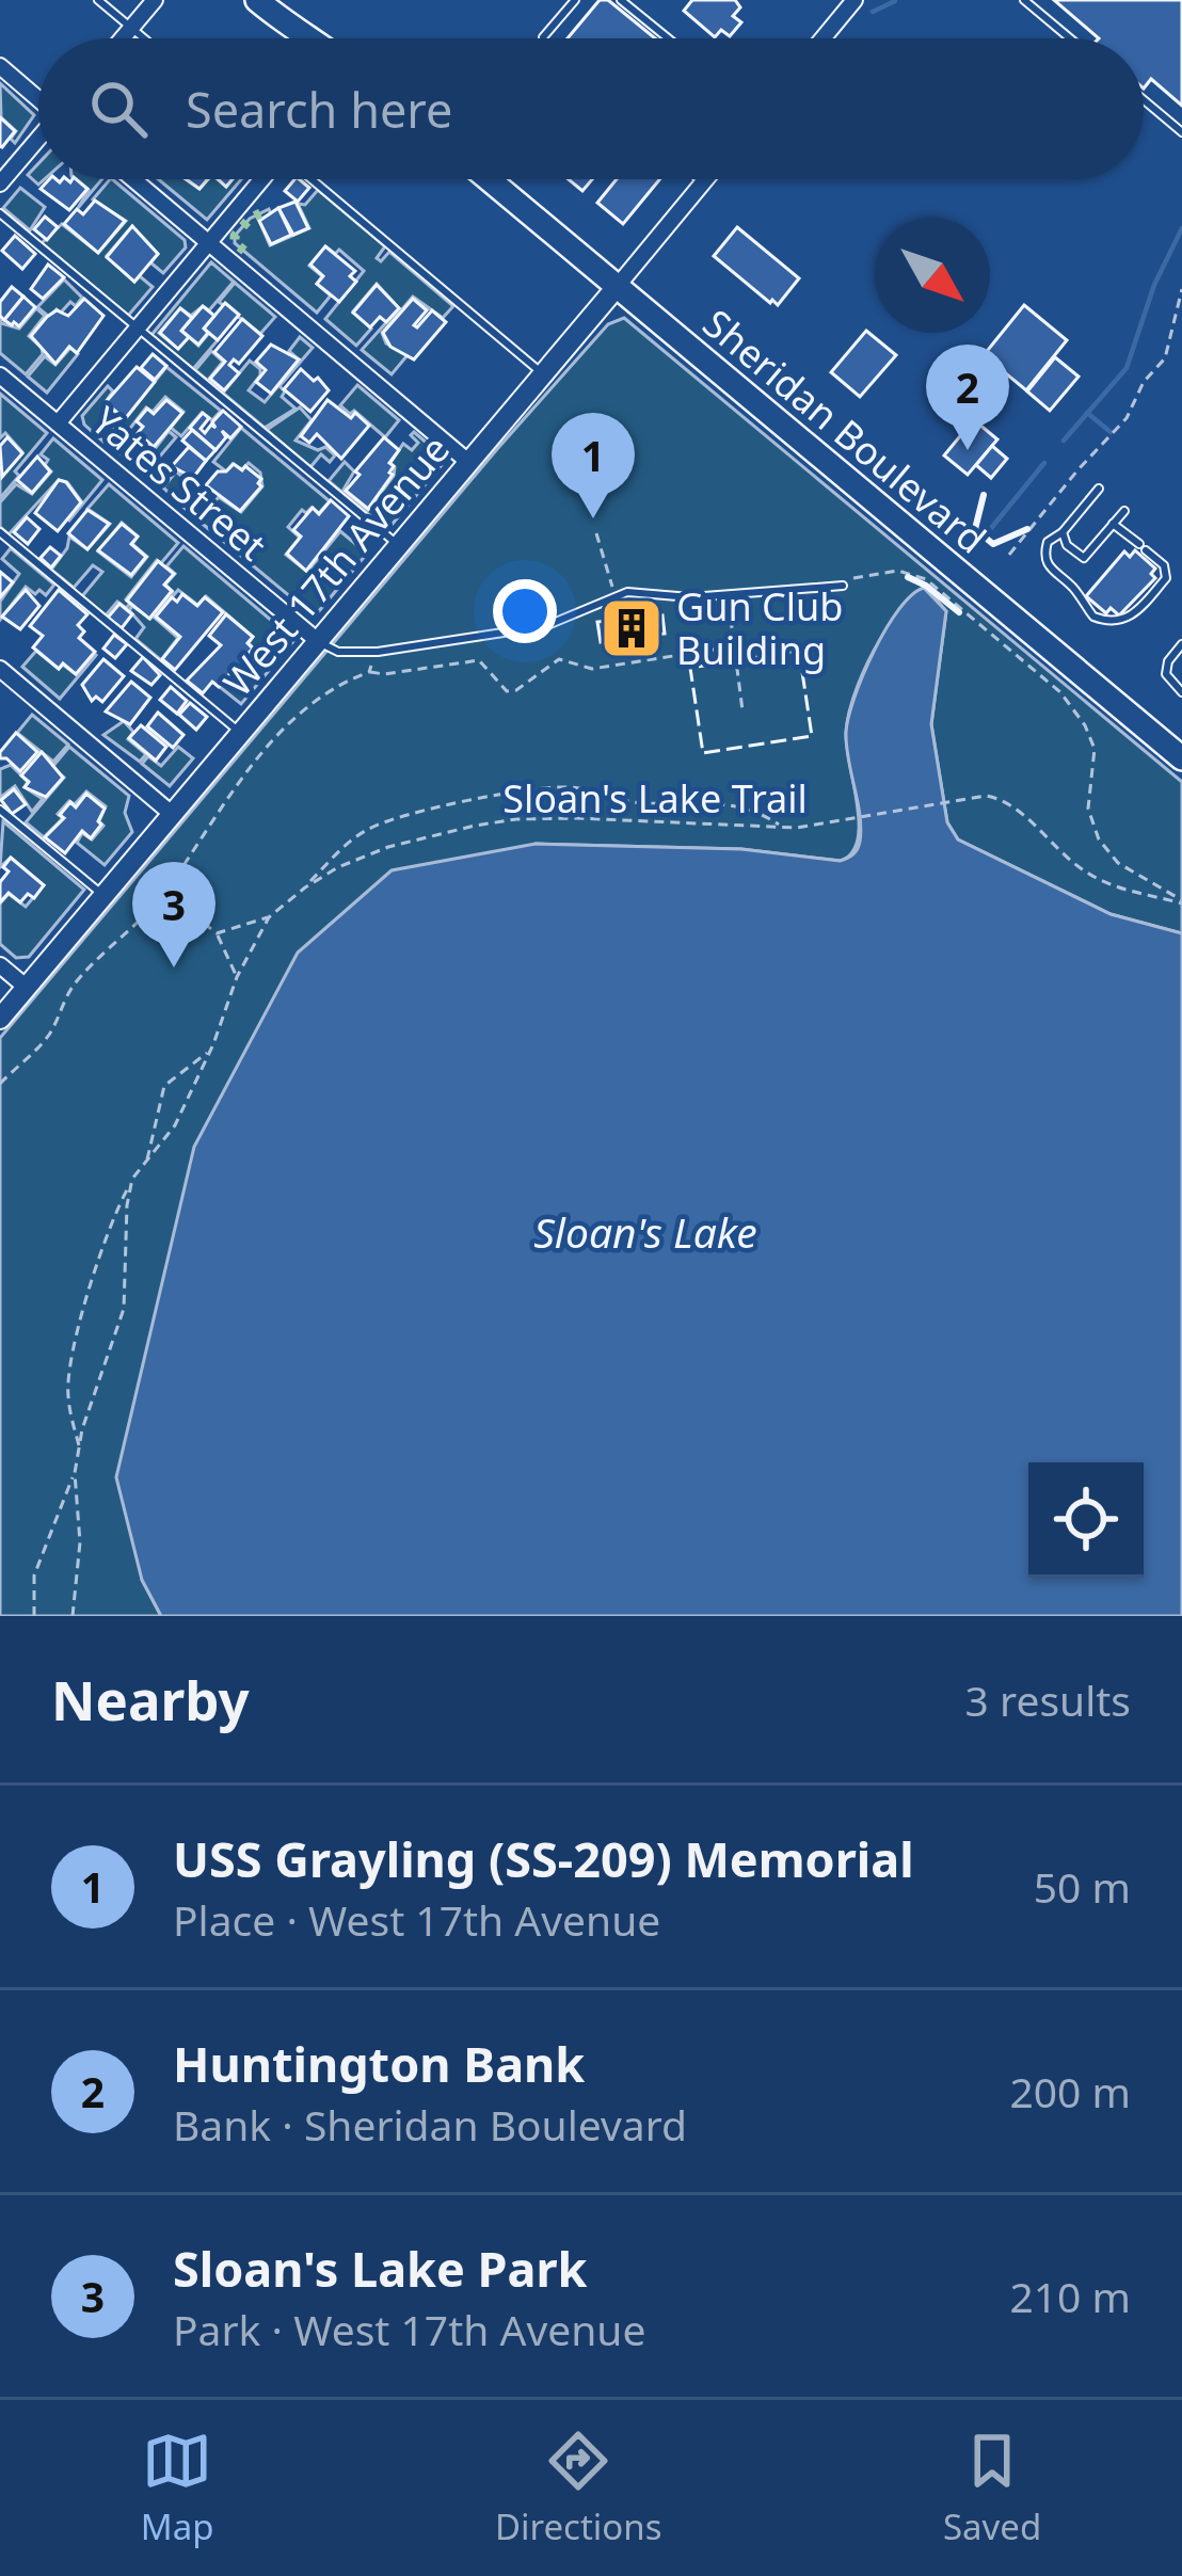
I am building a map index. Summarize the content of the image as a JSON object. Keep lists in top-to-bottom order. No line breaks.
{"streets":{"main road":["Sheridan Boulevard"],"street":["Yates Street","West 17th Avenue"],"path":["Sloan's Lake Trail"]},"crossings":[["Sheridan Boulevard","West 17th Avenue"],["Yates Street","West 17th Avenue"]],"water":["Sloan's Lake"],"places":{"building":["Gun Club Building"]},"north":"bottom right","page":{"search":"Search here","pins":["2","1","3"],"heading":["Nearby","3 results"],"list":[{"mark":"1","name":"USS Grayling (SS-209) Memorial","note":"Place · West 17th Avenue","value":"50 m"},{"mark":"2","name":"Huntington Bank","note":"Bank · Sheridan Boulevard","value":"200 m"},{"mark":"3","name":"Sloan's Lake Park","note":"Park · West 17th Avenue","value":"210 m"}],"nav":["Map","Directions","Saved"]}}
